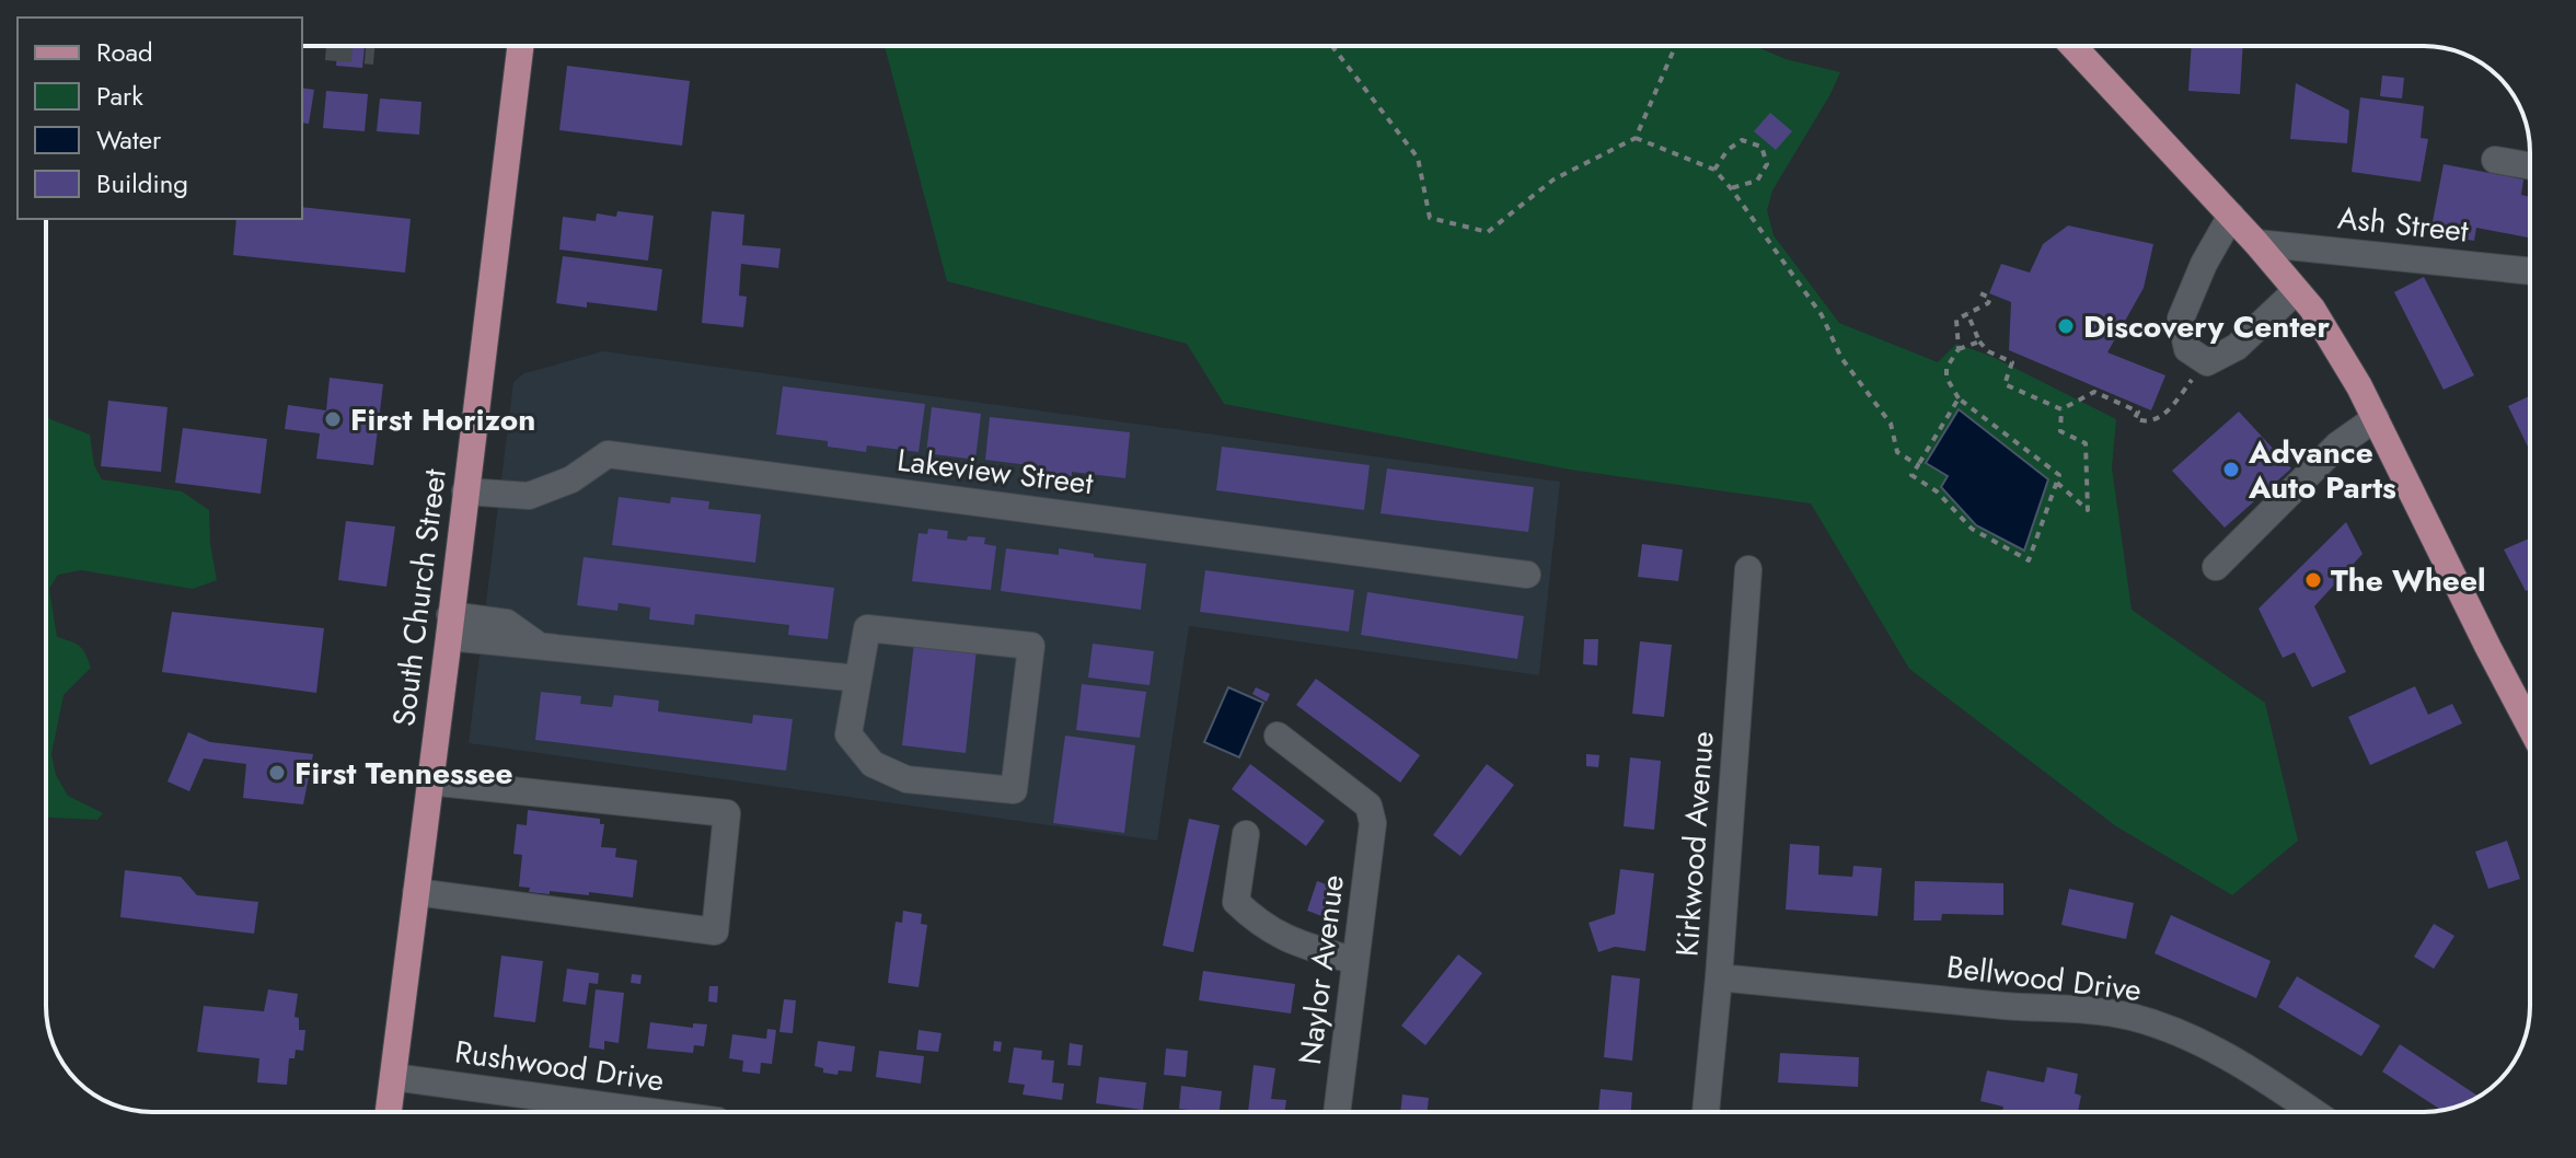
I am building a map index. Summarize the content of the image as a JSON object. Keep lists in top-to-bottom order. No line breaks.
{"streets":{"main road":["South Church Street"],"street":["Ash Street","Lakeview Street","Kirkwood Avenue","Naylor Avenue","Bellwood Drive","Rushwood Drive"]},"crossings":[["Lakeview Street","South Church Street"],["South Church Street","Rushwood Drive"],["Kirkwood Avenue","Bellwood Drive"]],"places":["Discovery Center","First Horizon","Advance Auto Parts","The Wheel","First Tennessee"],"legend":["Road","Park","Water","Building"]}
